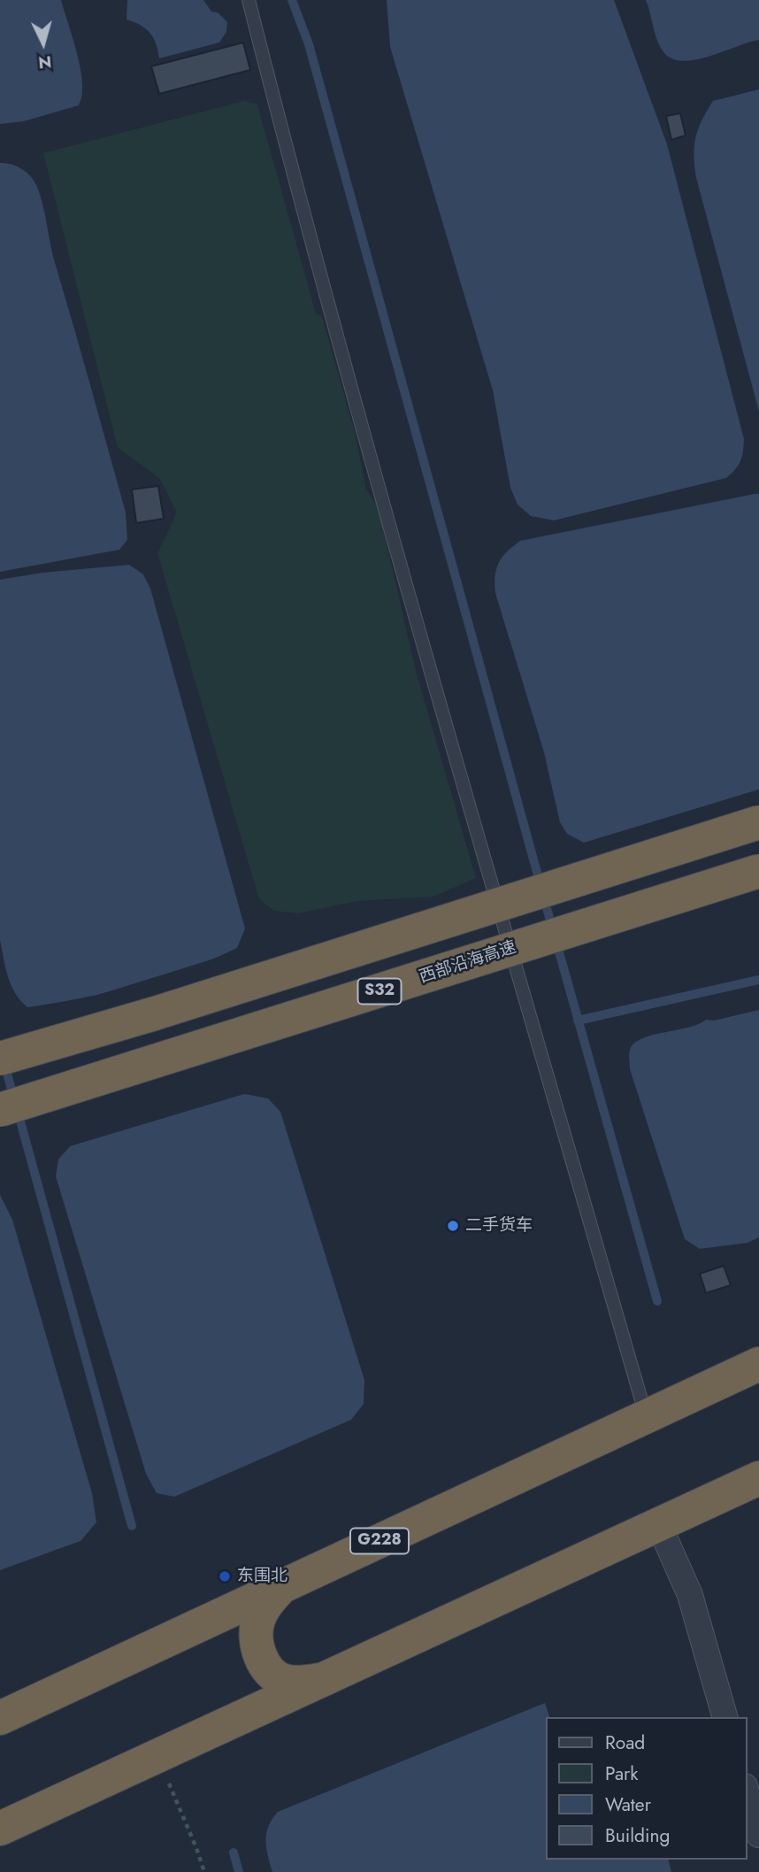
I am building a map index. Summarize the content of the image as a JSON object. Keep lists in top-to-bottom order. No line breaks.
{"streets":{"highway":["西部沿海高速","S32","G228"]},"places":["二手货车","东围北"],"legend":["Road","Park","Water","Building"],"north":"bottom"}
